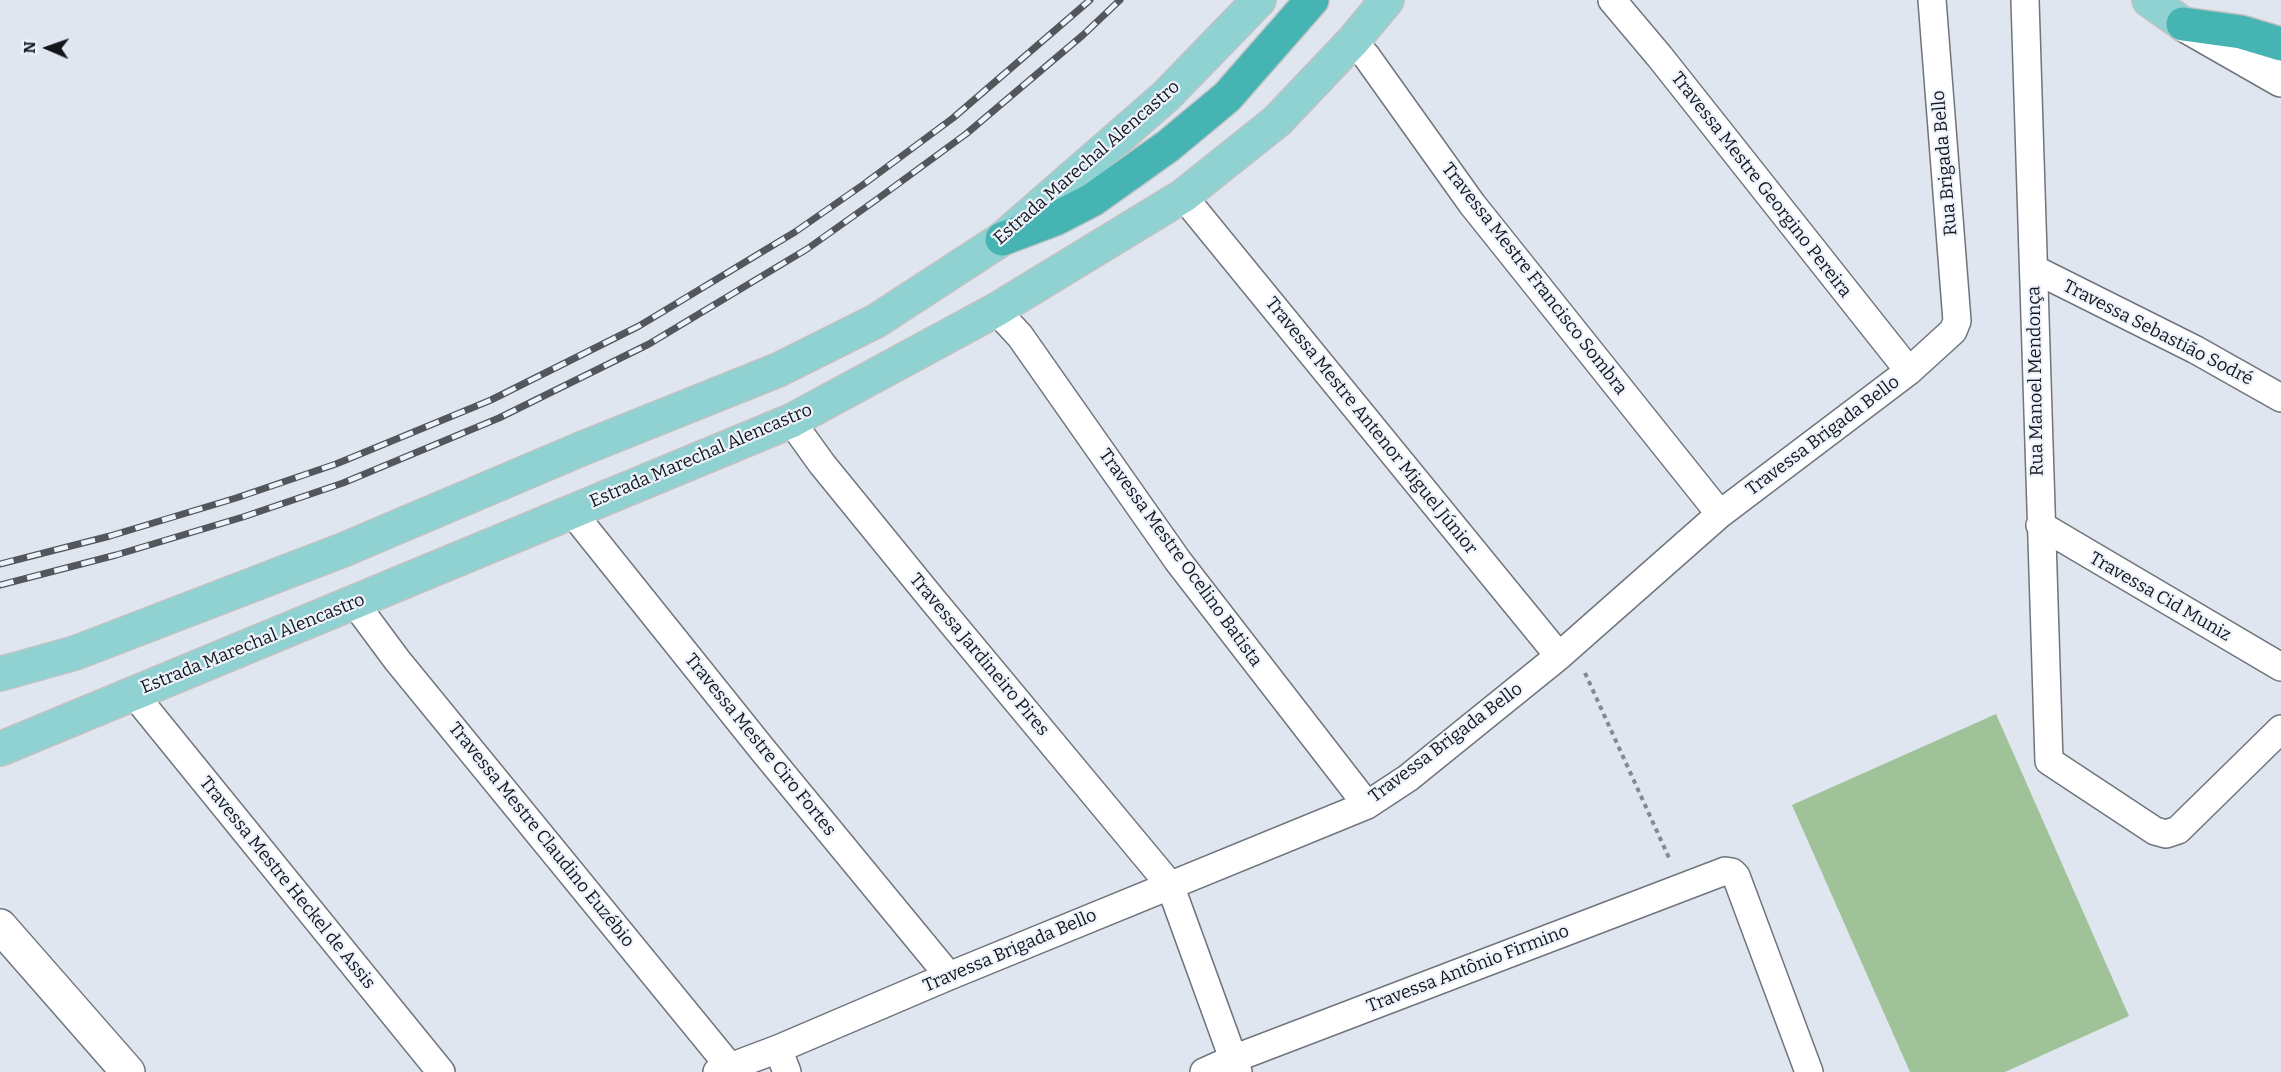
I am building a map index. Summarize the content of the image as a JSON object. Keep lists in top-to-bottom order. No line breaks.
{"streets":{"main road":["Estrada Marechal Alencastro"],"street":["Rua Brigada Bello","Travessa Mestre Georgino Pereira","Travessa Mestre Francisco Sombra","Travessa Sebastião Sodré","Rua Manoel Mendonça","Travessa Mestre Antenor Miguel Júnior","Travessa Brigada Bello","Travessa Mestre Ocelino Batista","Travessa Cid Muniz","Travessa Jardineiro Pires","Travessa Mestre Ciro Fortes","Travessa Mestre Claudino Euzébio","Travessa Mestre Heckel de Assis","Travessa Antônio Firmino"]},"crossings":[["Estrada Marechal Alencastro","Travessa Mestre Francisco Sombra"],["Estrada Marechal Alencastro","Travessa Mestre Antenor Miguel Júnior"],["Estrada Marechal Alencastro","Travessa Mestre Ocelino Batista"],["Estrada Marechal Alencastro","Travessa Jardineiro Pires"],["Estrada Marechal Alencastro","Travessa Mestre Ciro Fortes"],["Estrada Marechal Alencastro","Travessa Mestre Claudino Euzébio"],["Estrada Marechal Alencastro","Travessa Mestre Heckel de Assis"],["Rua Brigada Bello","Travessa Brigada Bello"],["Travessa Mestre Georgino Pereira","Travessa Brigada Bello"],["Travessa Mestre Francisco Sombra","Travessa Brigada Bello"],["Travessa Sebastião Sodré","Rua Manoel Mendonça"],["Rua Manoel Mendonça","Travessa Cid Muniz"],["Travessa Mestre Antenor Miguel Júnior","Travessa Brigada Bello"],["Travessa Brigada Bello","Travessa Mestre Ocelino Batista"],["Travessa Brigada Bello","Travessa Jardineiro Pires"],["Travessa Brigada Bello","Travessa Mestre Ciro Fortes"],["Travessa Brigada Bello","Travessa Mestre Claudino Euzébio"],["Travessa Jardineiro Pires","Travessa Antônio Firmino"]],"north":"left"}
